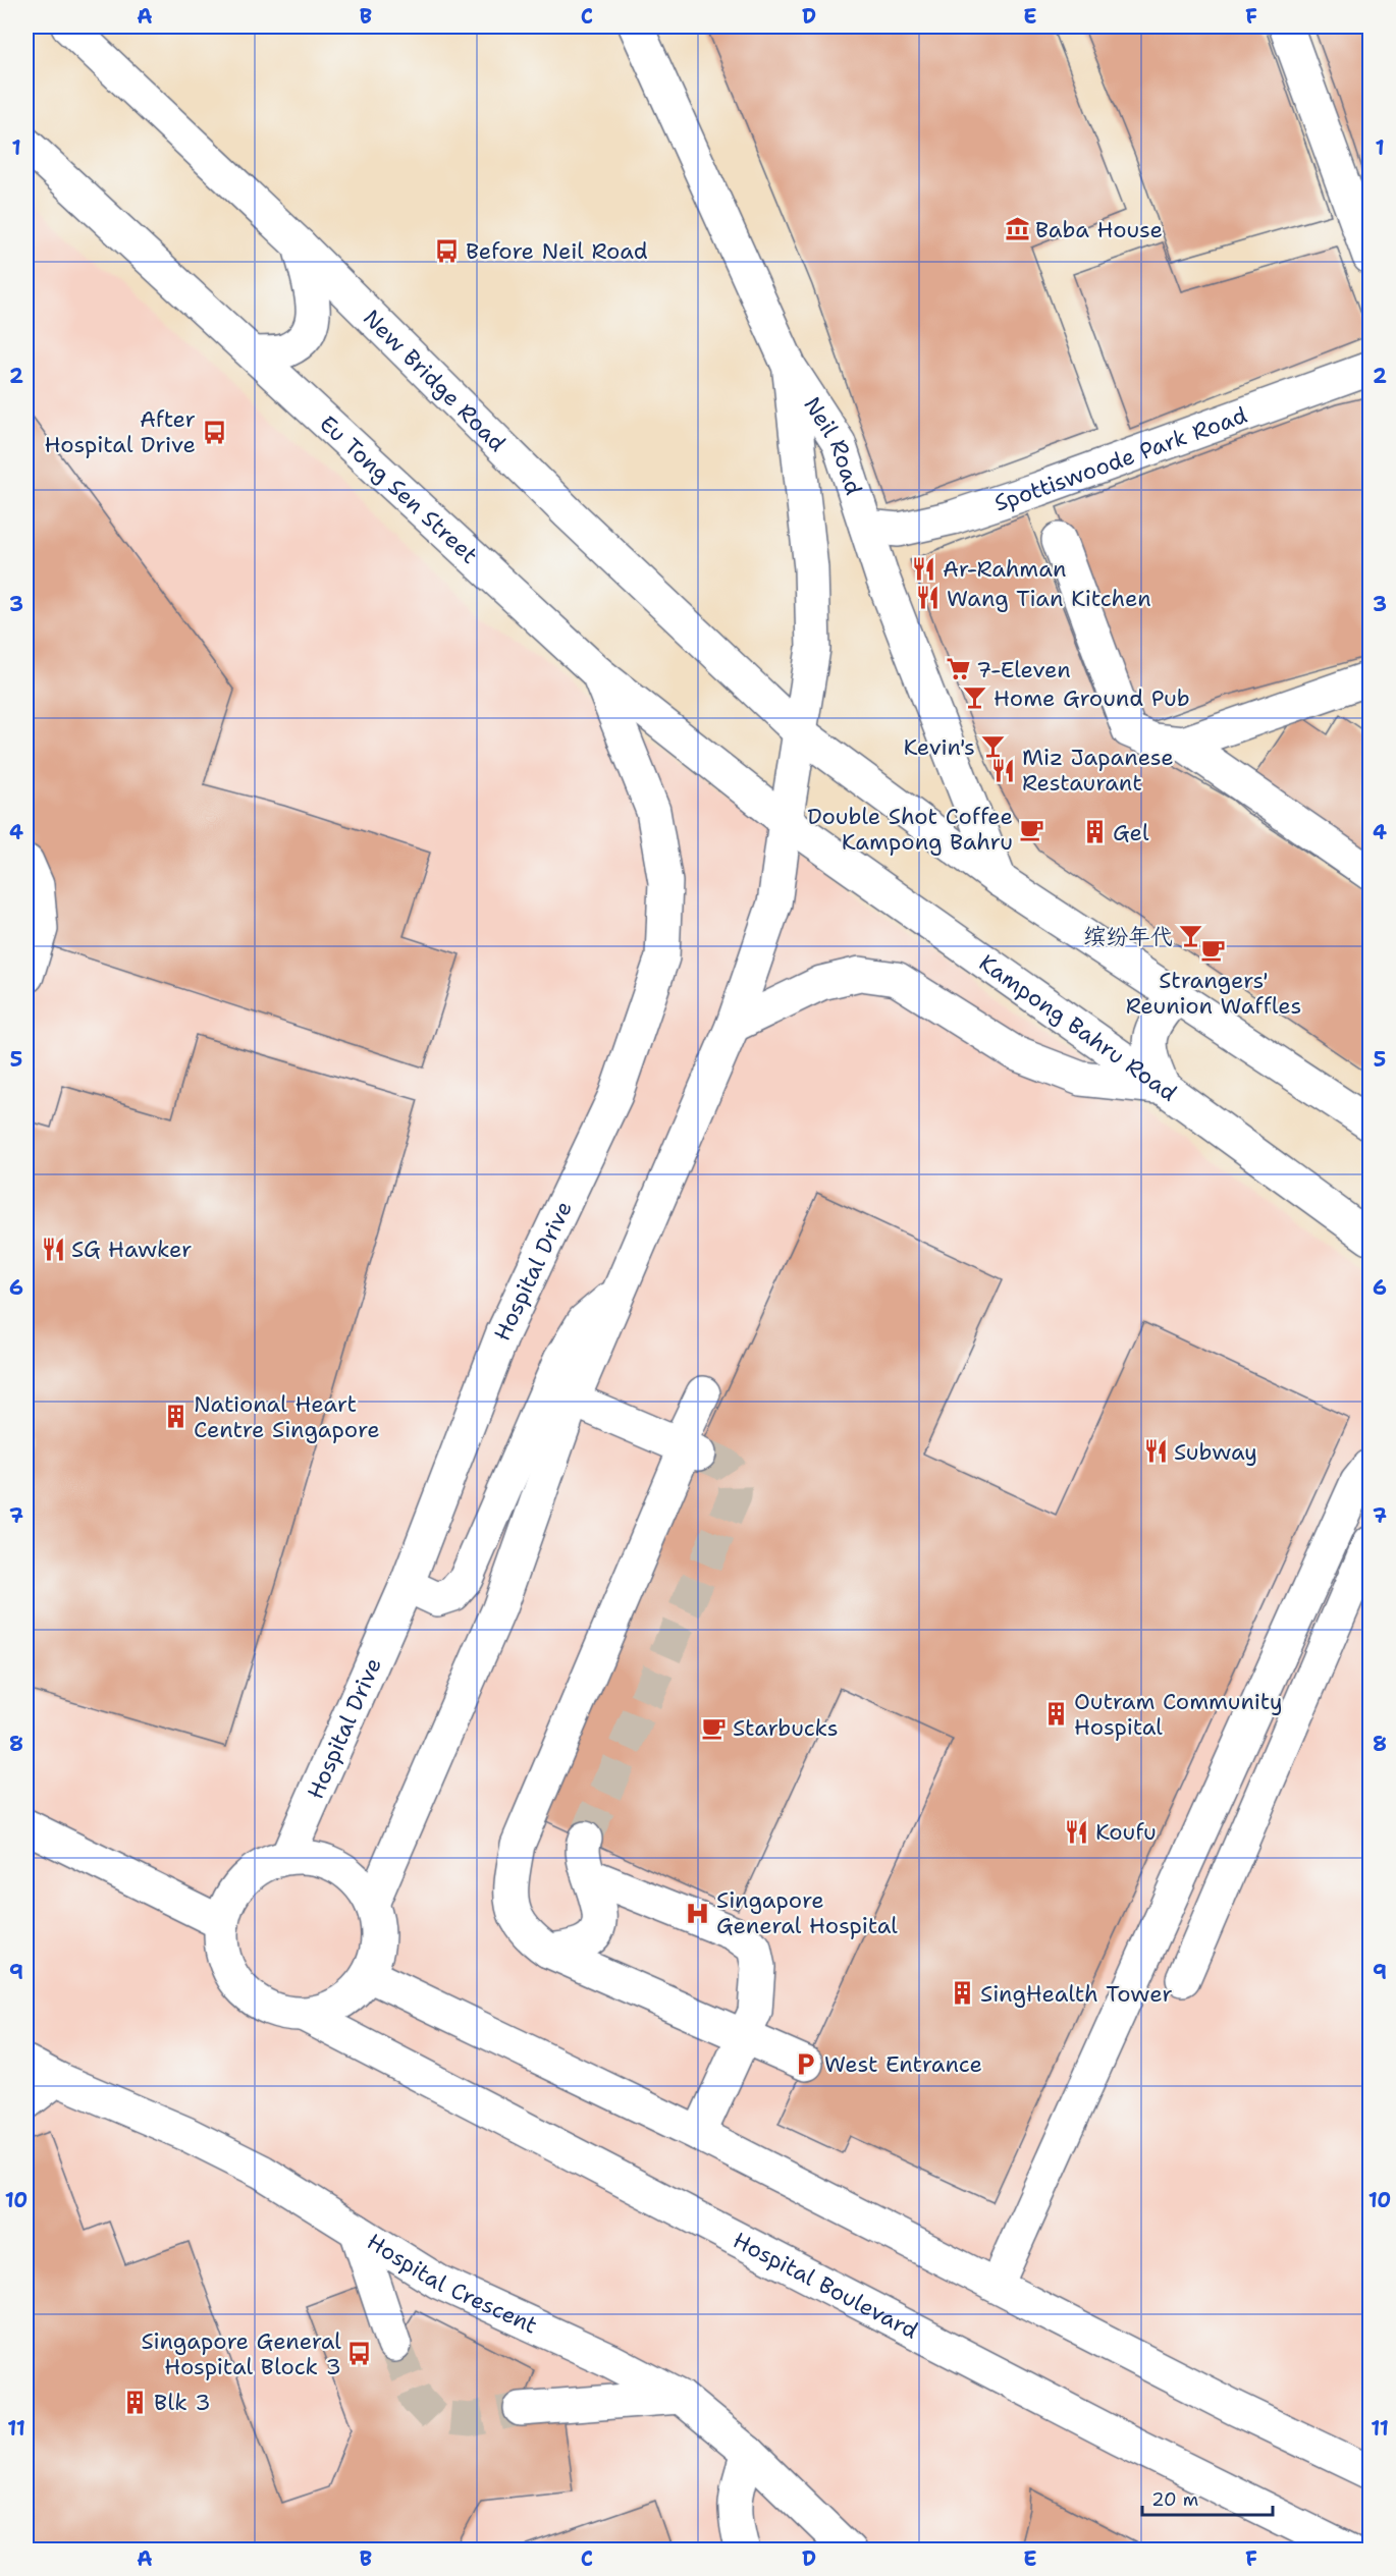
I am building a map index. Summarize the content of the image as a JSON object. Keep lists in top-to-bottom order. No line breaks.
{"streets":{"street":["New Bridge Road","Neil Road","Spottiswoode Park Road","Eu Tong Sen Street","Kampong Bahru Road","Hospital Drive","Hospital Crescent","Hospital Boulevard"]},"crossings":[["Neil Road","Spottiswoode Park Road"],["Eu Tong Sen Street","Kampong Bahru Road"],["Eu Tong Sen Street","Hospital Drive"],["Hospital Drive","Hospital Boulevard"]],"places":{"museum":["Baba House"],"bus stop":["Before Neil Road","After Hospital Drive","Singapore General Hospital Block 3"],"restaurant":["Ar-Rahman","Wang Tian Kitchen","Miz Japanese Restaurant","SG Hawker","Subway","Koufu"],"supermarket":["7-Eleven"],"bar":["Home Ground Pub","Kevin's","缤纷年代"],"cafe":["Double Shot Coffee Kampong Bahru","Strangers' Reunion Waffles","Starbucks"],"building":["Gel","National Heart Centre Singapore","Outram Community Hospital","SingHealth Tower","Blk 3"],"hospital":["Singapore General Hospital"],"parking":["West Entrance"]},"scale_bar":"20 m","grid":{"columns":["A","B","C","D","E","F"],"rows":["1","2","3","4","5","6","7","8","9","10","11"]}}
